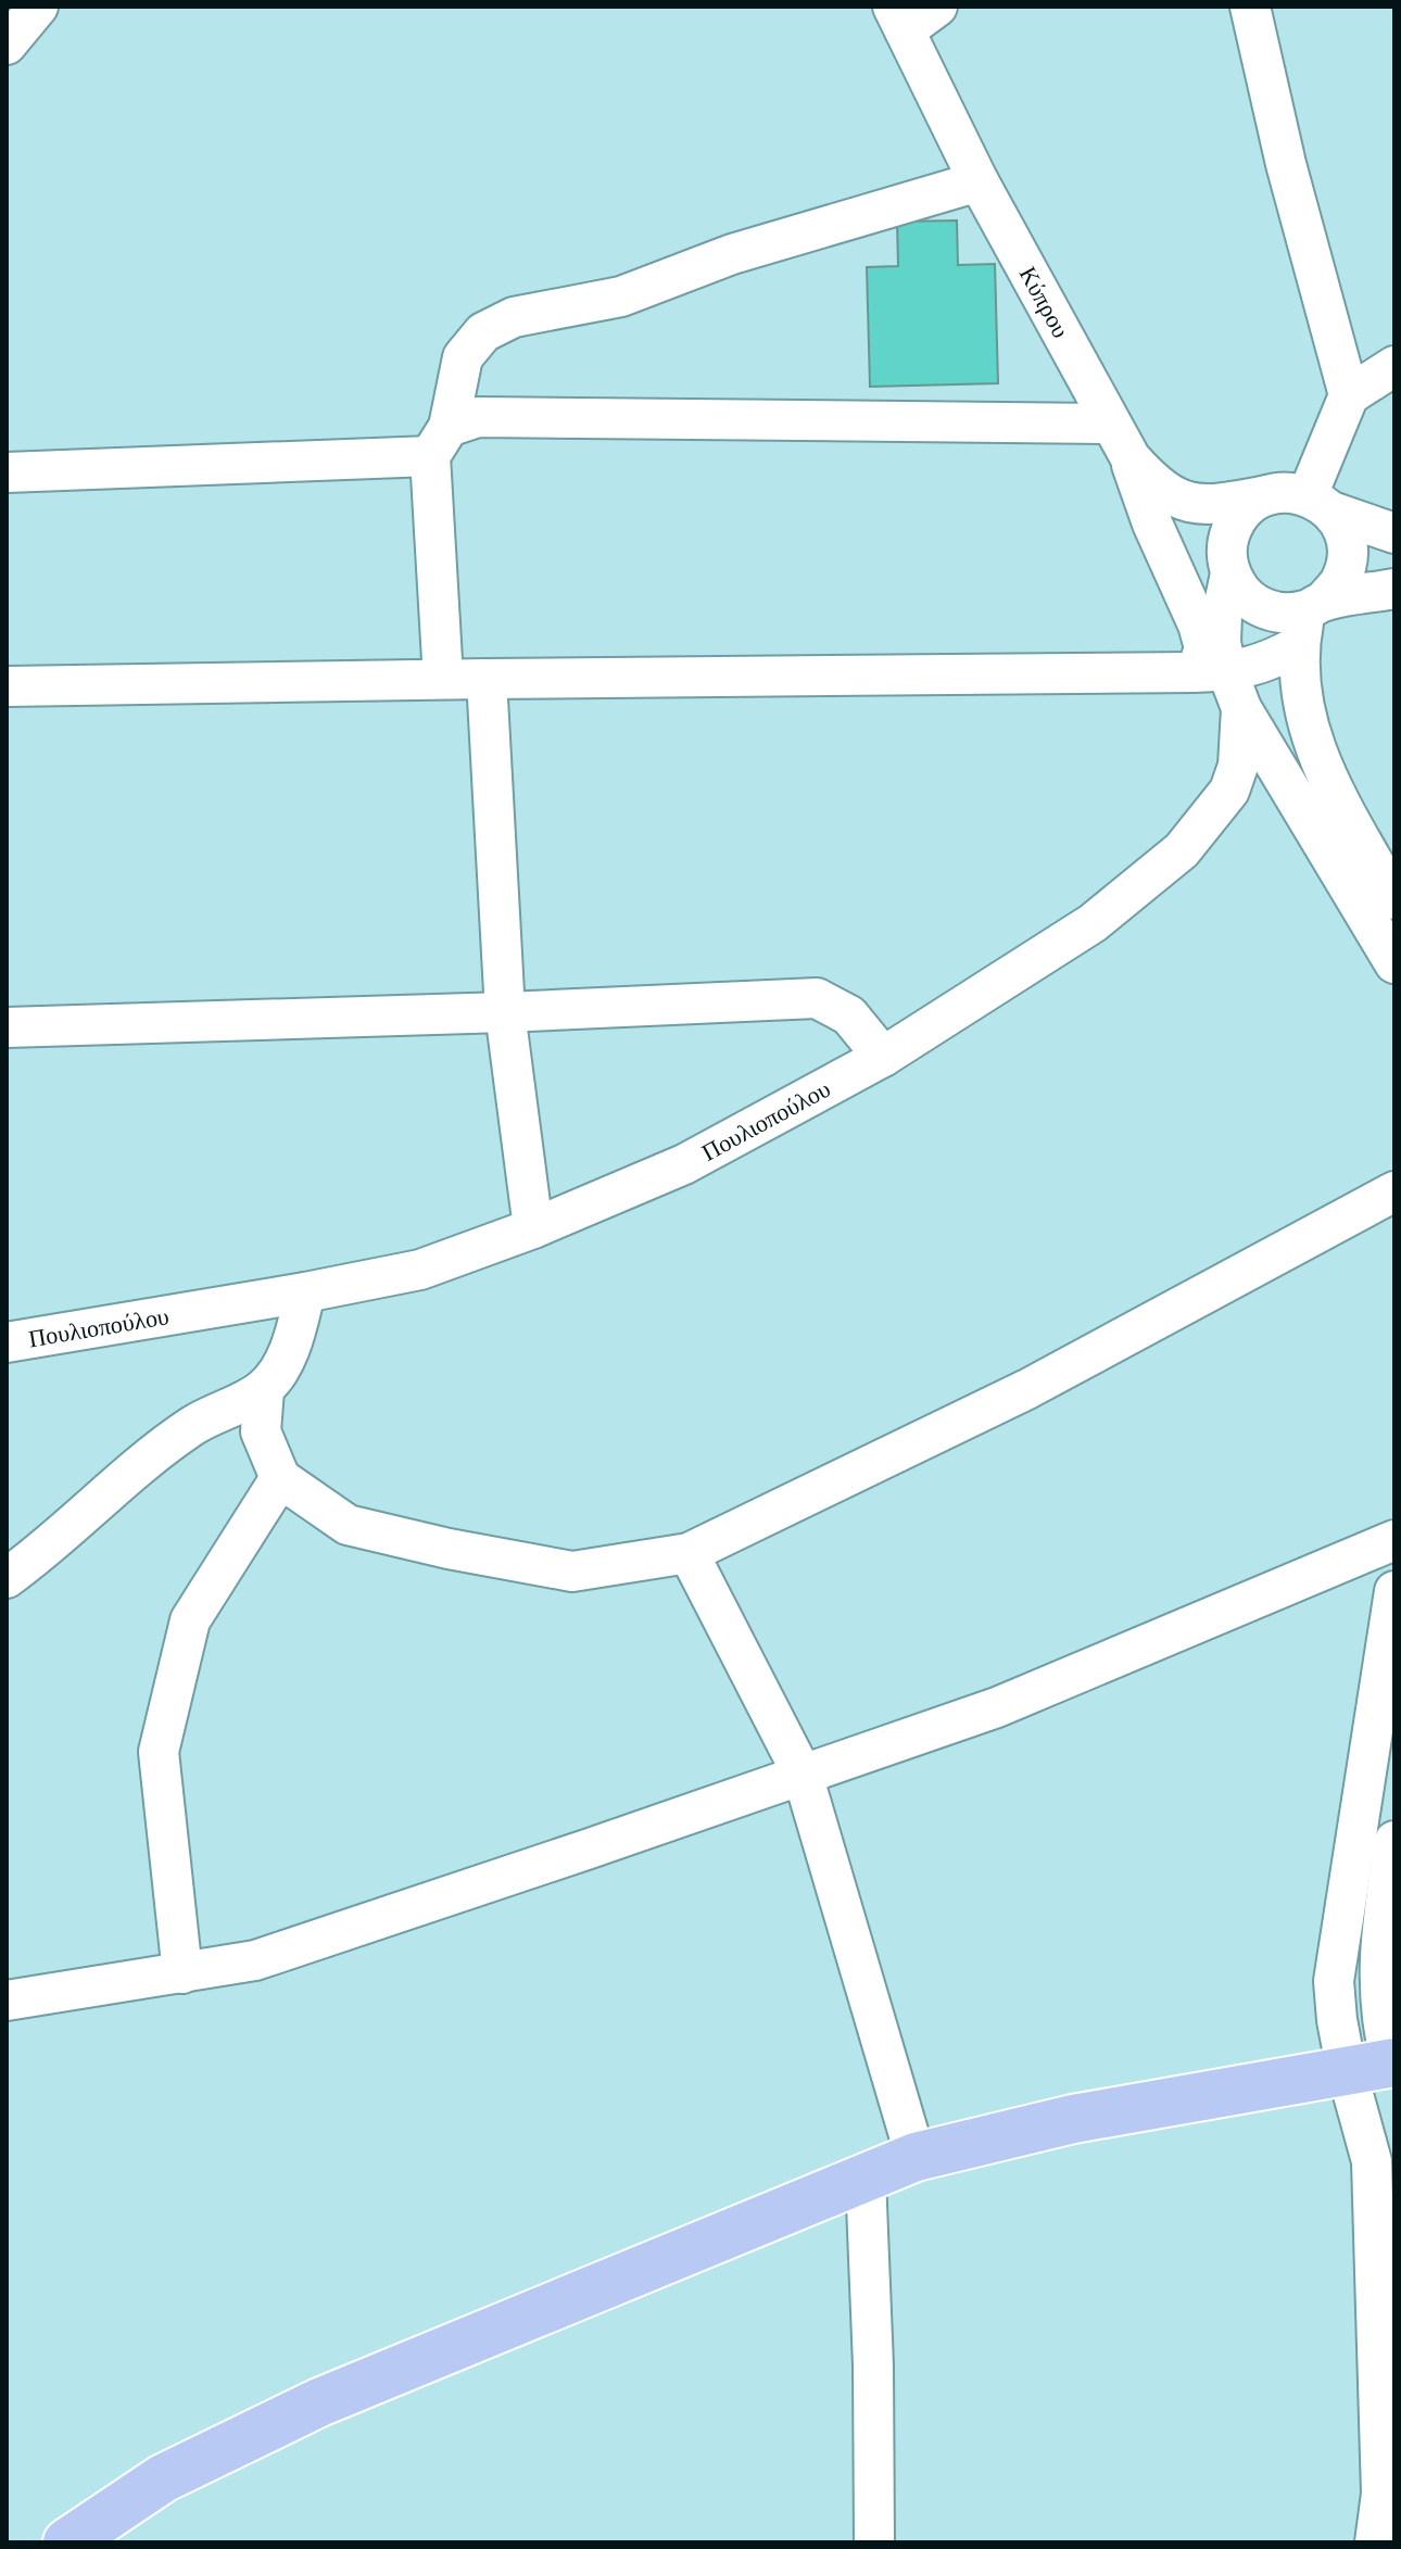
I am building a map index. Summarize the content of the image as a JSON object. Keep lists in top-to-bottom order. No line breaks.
{"streets":{"street":["Κύπρου","Πουλιοπούλου"]},"crossings":[["Κύπρου","Πουλιοπούλου"]]}
